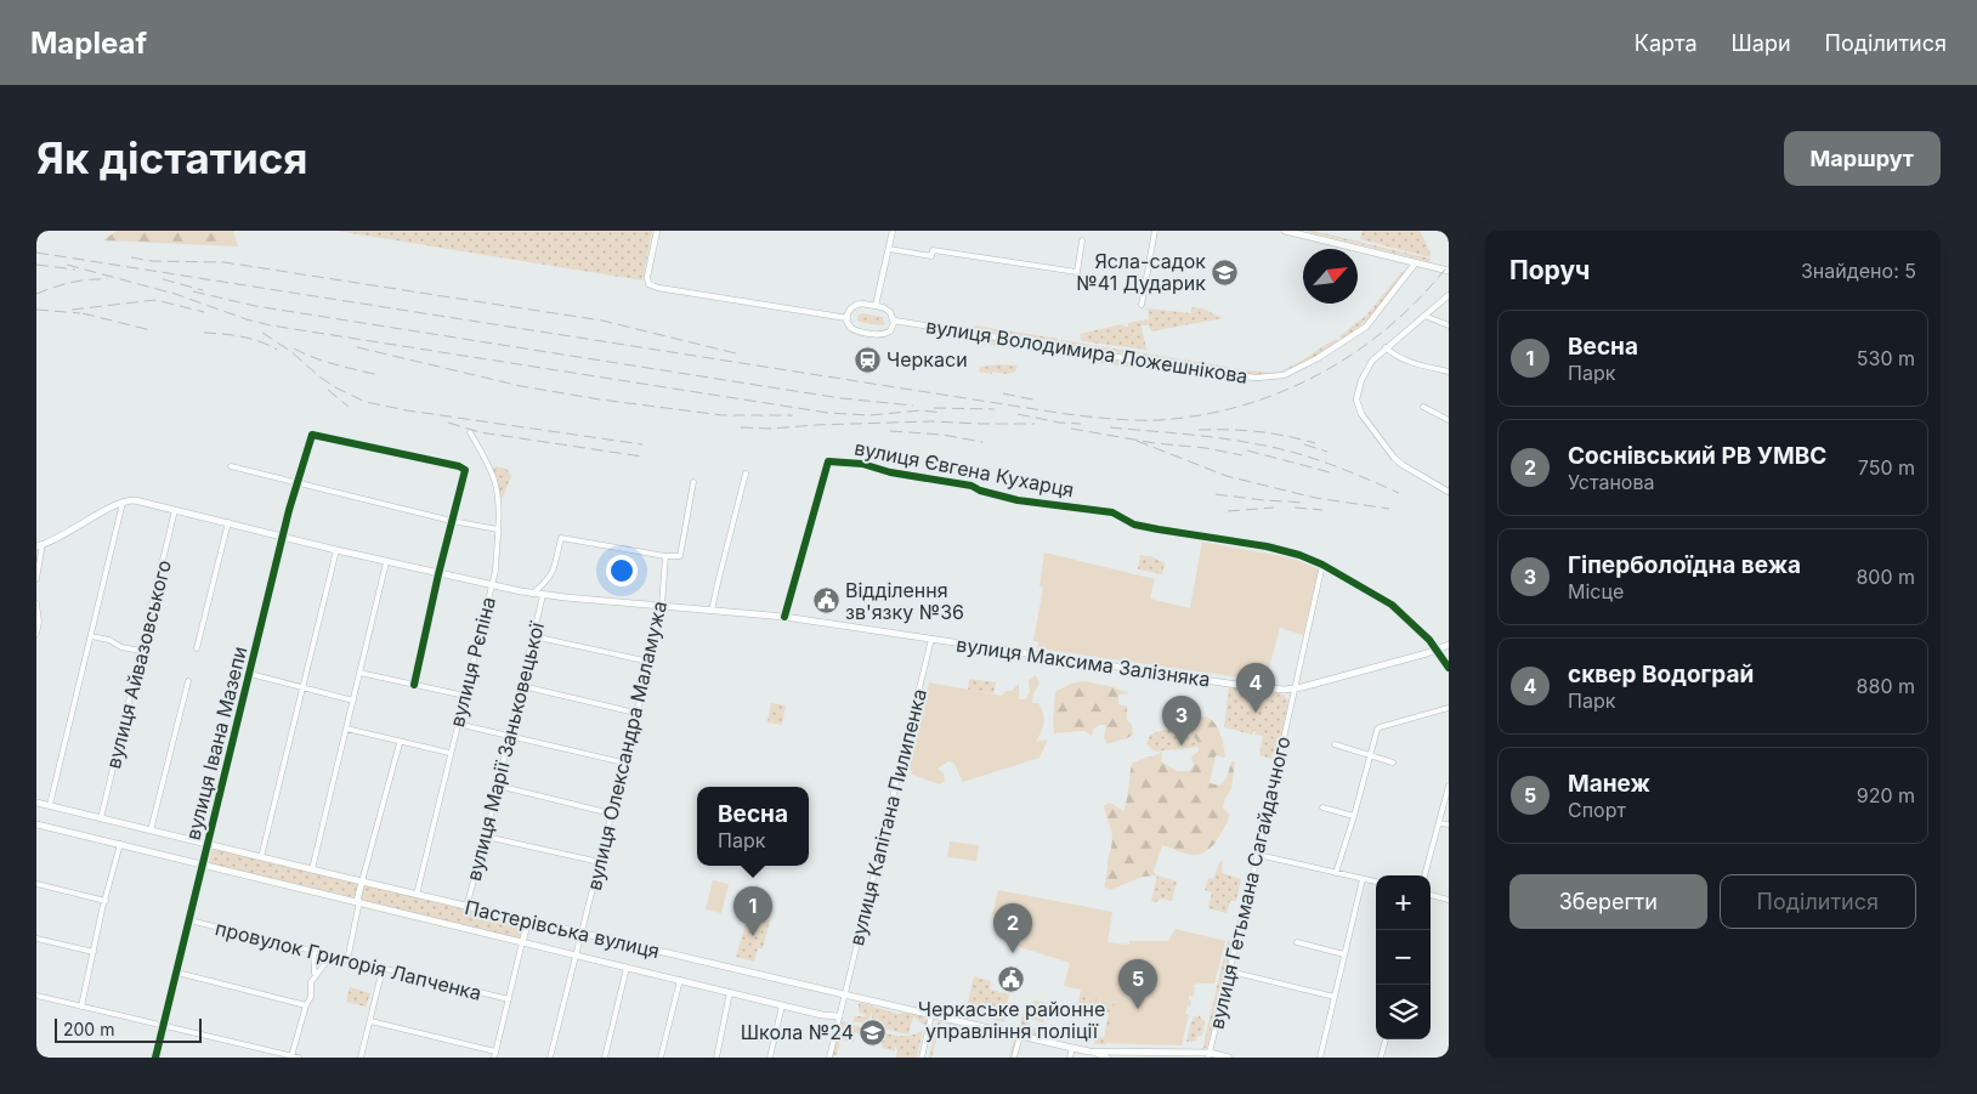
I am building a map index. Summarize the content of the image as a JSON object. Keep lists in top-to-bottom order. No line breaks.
{"streets":{"main road":["вулиця Максима Залізняка","Пастерівська вулиця"],"street":["вулиця Володимира Ложешнікова","вулиця Євгена Кухарця","вулиця Рєпіна","вулиця Айвазовського","вулиця Івана Мазепи","вулиця Олександра Маламужа","вулиця Марії Заньковецької","вулиця Капітана Пилипенка","вулиця Гетьмана Сагайдачного","провулок Григорія Лапченка"]},"crossings":[["вулиця Євгена Кухарця","вулиця Максима Залізняка"],["вулиця Євгена Кухарця","вулиця Гетьмана Сагайдачного"],["вулиця Рєпіна","вулиця Максима Залізняка"],["вулиця Рєпіна","Пастерівська вулиця"],["вулиця Максима Залізняка","вулиця Айвазовського"],["вулиця Максима Залізняка","вулиця Івана Мазепи"],["вулиця Максима Залізняка","вулиця Олександра Маламужа"],["вулиця Максима Залізняка","вулиця Марії Заньковецької"],["вулиця Максима Залізняка","вулиця Капітана Пилипенка"],["вулиця Максима Залізняка","вулиця Гетьмана Сагайдачного"],["вулиця Айвазовського","Пастерівська вулиця"],["вулиця Івана Мазепи","Пастерівська вулиця"],["вулиця Івана Мазепи","провулок Григорія Лапченка"],["вулиця Олександра Маламужа","Пастерівська вулиця"],["вулиця Марії Заньковецької","Пастерівська вулиця"],["вулиця Капітана Пилипенка","Пастерівська вулиця"],["вулиця Гетьмана Сагайдачного","Пастерівська вулиця"]],"places":{"school or university":["Ясла-садок №41 Дударик","Школа №24"],"station":["Черкаси"],"public building":["Відділення зв'язку №36","Черкаське районне управління поліції"]},"scale_bar":"200 m","north":"top right","page":{"header":"Mapleaf","nav":["Карта","Шари","Поділитися"],"buttons":["Маршрут",["Зберегти","Поділитися"]],"title":"Як дістатися","heading":["Поруч","Знайдено: 5"],"list":[{"mark":"1","name":"Весна","note":"Парк","value":"530 m"},{"mark":"2","name":"Соснівський РВ УМВС","note":"Установа","value":"750 m"},{"mark":"3","name":"Гіперболоїдна вежа","note":"Місце","value":"800 m"},{"mark":"4","name":"сквер Водограй","note":"Парк","value":"880 m"},{"mark":"5","name":"Манеж","note":"Спорт","value":"920 m"}],"pins":["4","3","1","2","5"],"popup":["Весна","Парк"],"map_buttons":["+","−"],"scale":"200 m"}}
